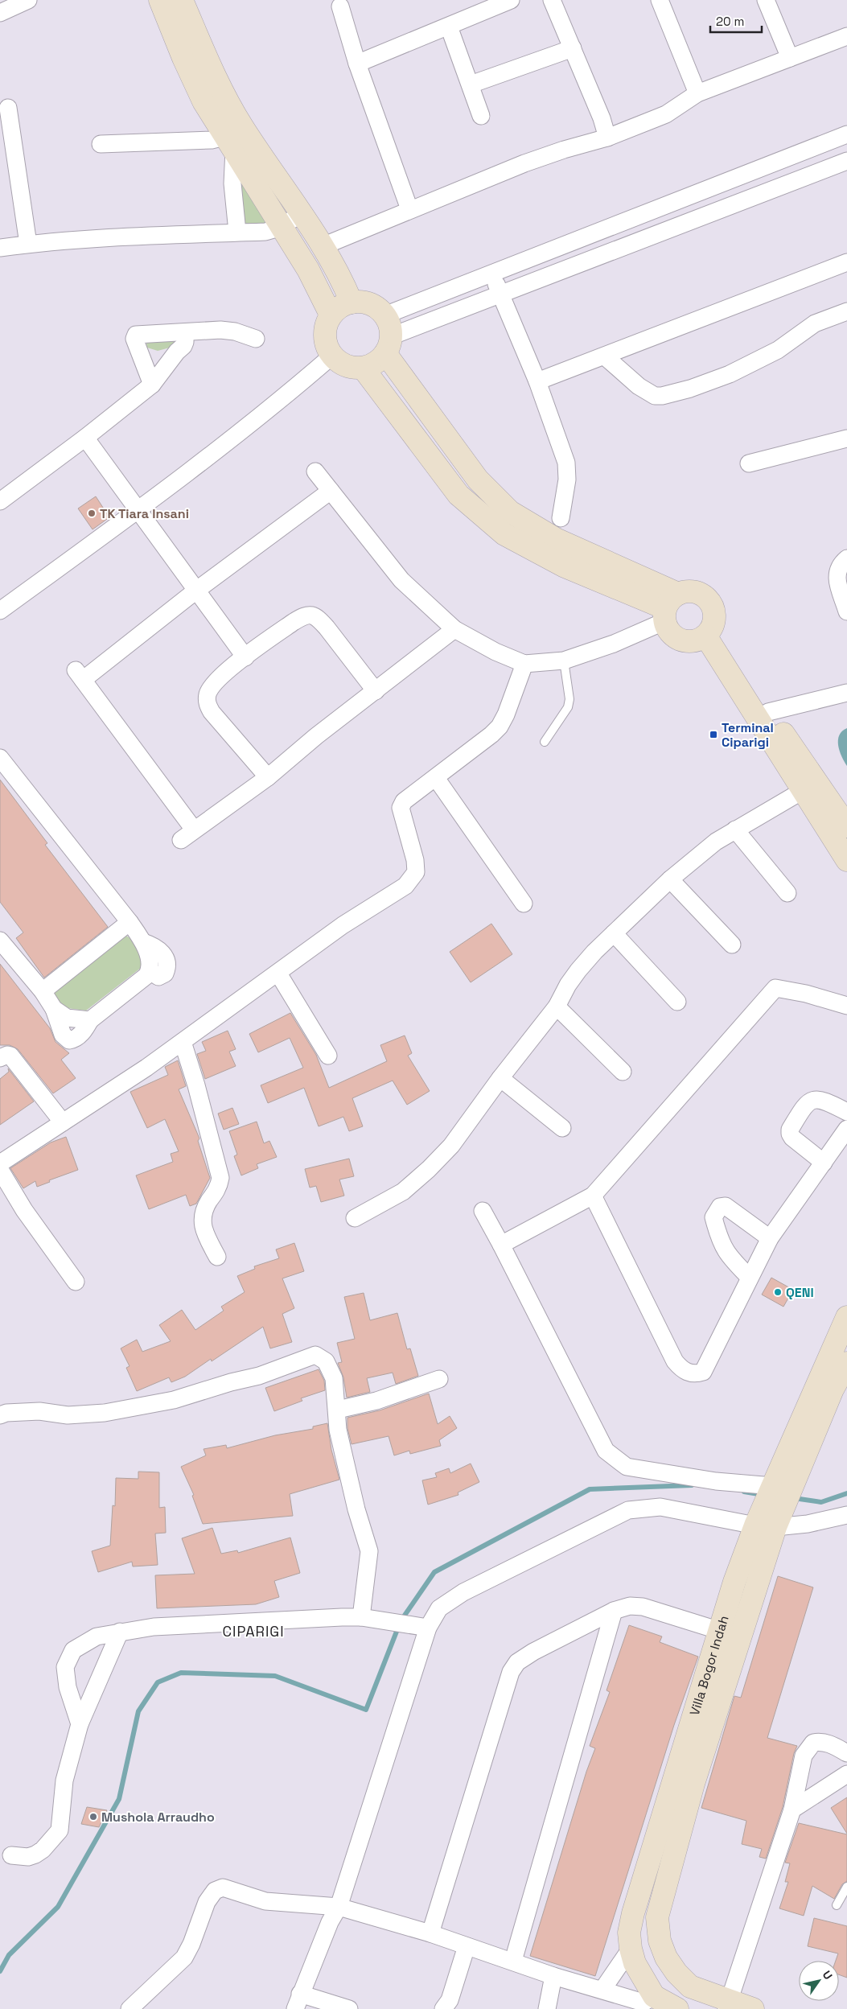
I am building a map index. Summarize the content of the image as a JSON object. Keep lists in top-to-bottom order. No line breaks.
{"streets":{"street":["Villa Bogor Indah"]},"districts":["CIPARIGI"],"places":{"other":["TK Tiara Insani","QENI","Mushola Arraudho"],"transit":["Terminal Ciparigi"]},"scale_bar":"20 m","north":"top right"}
